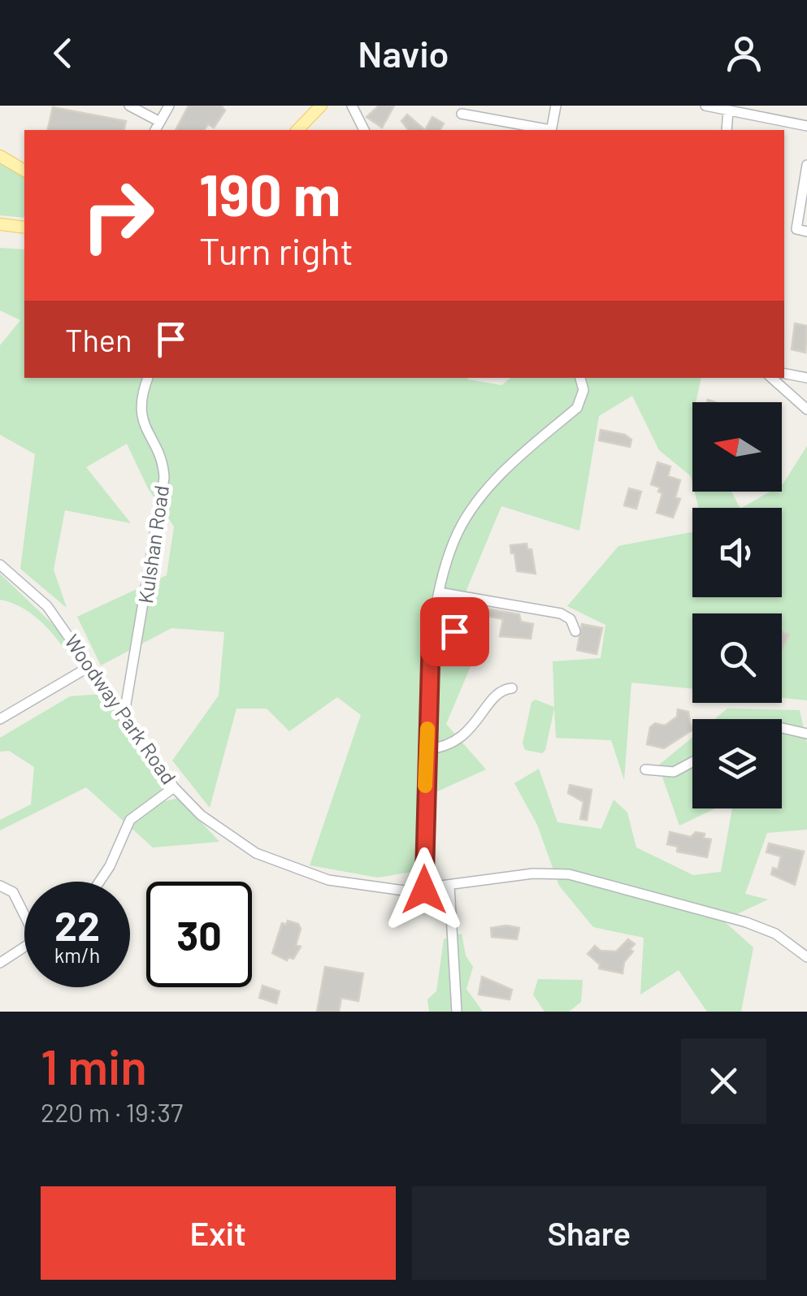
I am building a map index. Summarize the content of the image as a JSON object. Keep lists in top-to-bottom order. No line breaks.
{"streets":{"street":["Kulshan Road","Woodway Park Road"]},"crossings":[["Kulshan Road","Woodway Park Road"]],"north":"left","page":{"header":"Navio","turn":["190 m","Turn right"],"then":"Then","speed":"22 km/h","limit":"30","heading":["1 min","220 m · 19:37"],"buttons":["Exit","Share"]}}
